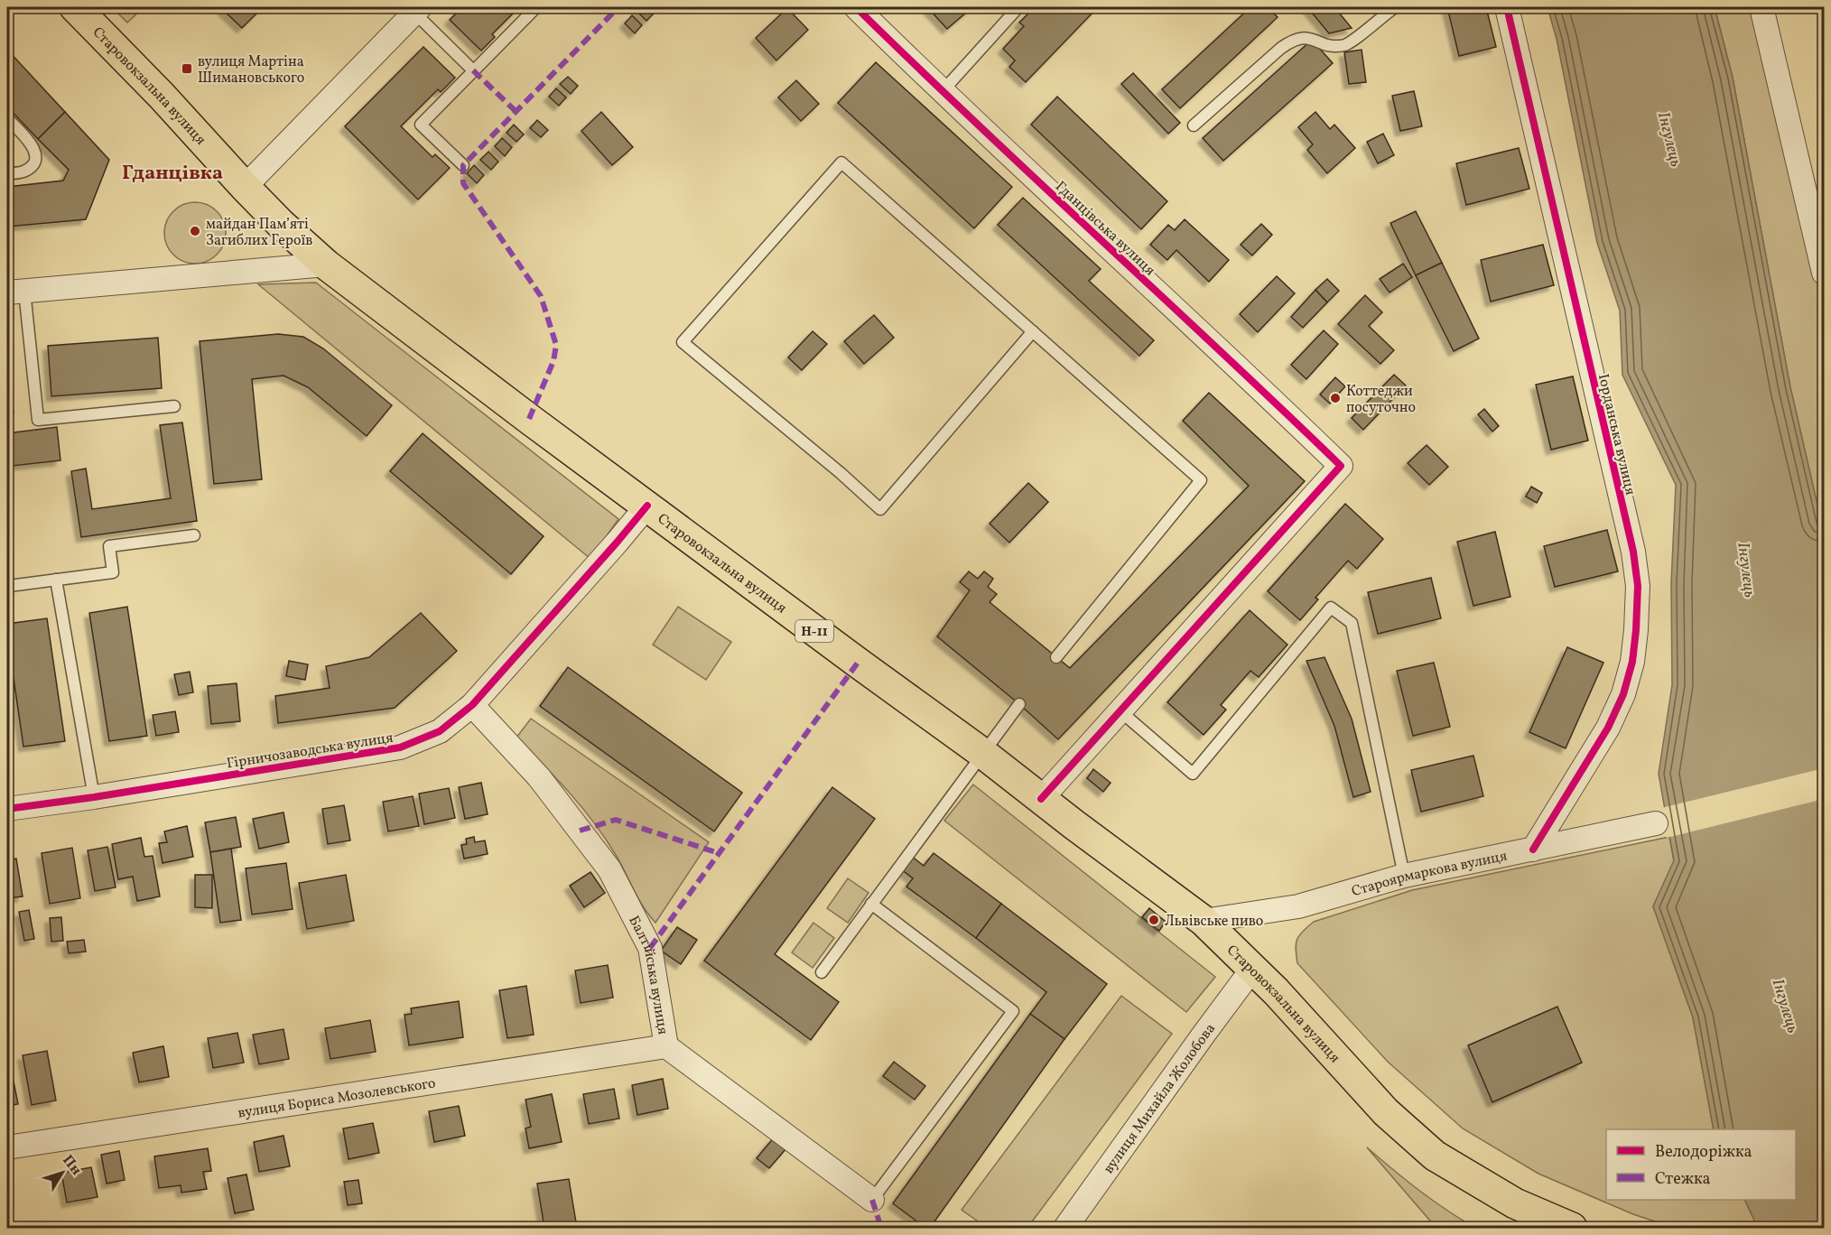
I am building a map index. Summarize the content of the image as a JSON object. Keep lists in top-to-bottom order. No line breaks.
{"streets":{"main road":["Старовокзальна вулиця","Н-11"],"street":["Гданцівська вулиця","Іорданська вулиця","Гірничозаводська вулиця","Староярмаркова вулиця","Балтійська вулиця","вулиця Бориса Мозолевського","вулиця Михайла Жолобова"]},"crossings":[["Старовокзальна вулиця","Гірничозаводська вулиця"],["Старовокзальна вулиця","Староярмаркова вулиця"],["Старовокзальна вулиця","вулиця Михайла Жолобова"],["Іорданська вулиця","Староярмаркова вулиця"],["Гірничозаводська вулиця","Балтійська вулиця"],["Балтійська вулиця","вулиця Бориса Мозолевського"]],"districts":["Гданцівка"],"water":["Інгулець"],"places":{"transit":["вулиця Мартіна Шимановського"],"other":["майдан Пам’яті Загиблих Героїв","Коттеджи посуточно","Львівське пиво"]},"legend":["Велодоріжка","Стежка"],"north":"top right"}
